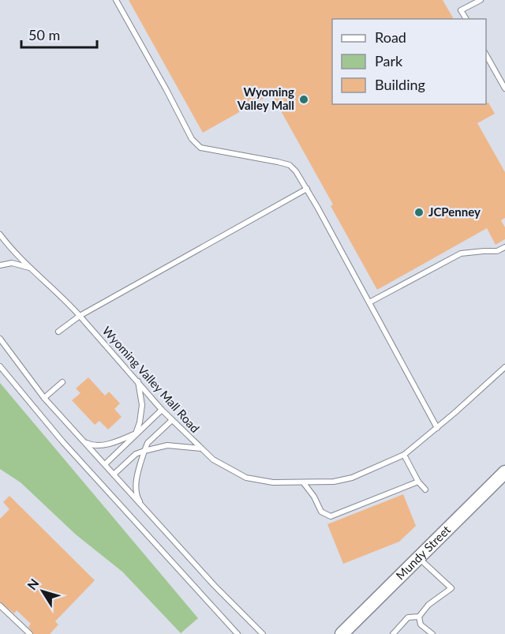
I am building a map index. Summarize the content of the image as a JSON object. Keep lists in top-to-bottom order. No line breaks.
{"streets":{"main road":["Mundy Street"],"lane":["Wyoming Valley Mall Road"]},"places":["Wyoming Valley Mall","JCPenney"],"legend":["Road","Park","Building"],"scale_bar":"50 m","north":"top left"}
